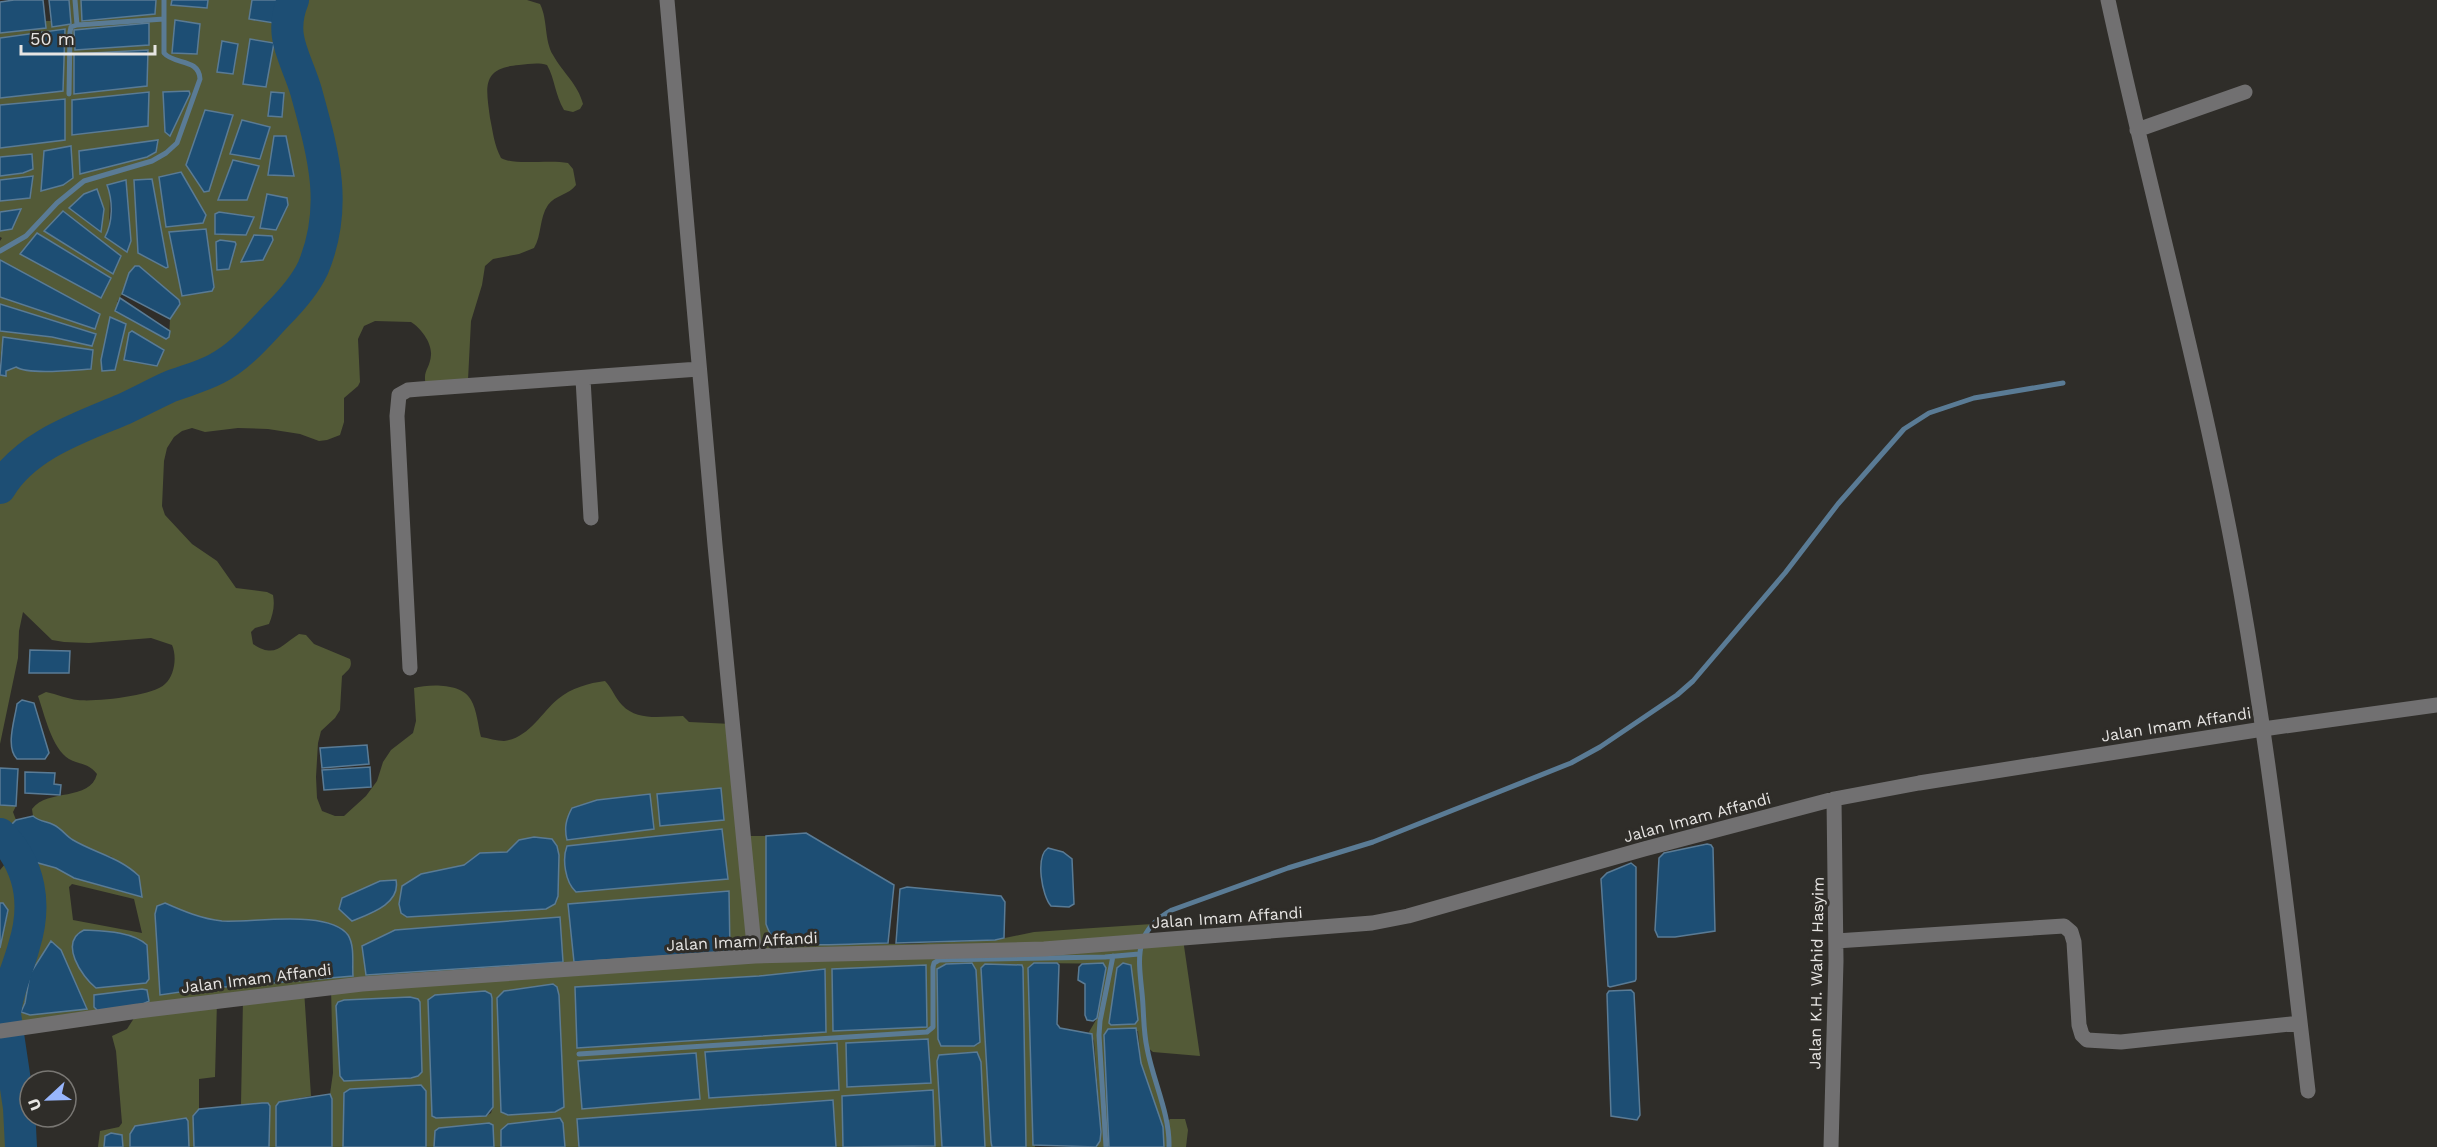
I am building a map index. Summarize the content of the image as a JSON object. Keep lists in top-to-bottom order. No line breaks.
{"streets":{"street":["Jalan Imam Affandi","Jalan K.H. Wahid Hasyim"]},"crossings":[["Jalan Imam Affandi","Jalan K.H. Wahid Hasyim"]],"scale_bar":"50 m","north":"left"}
